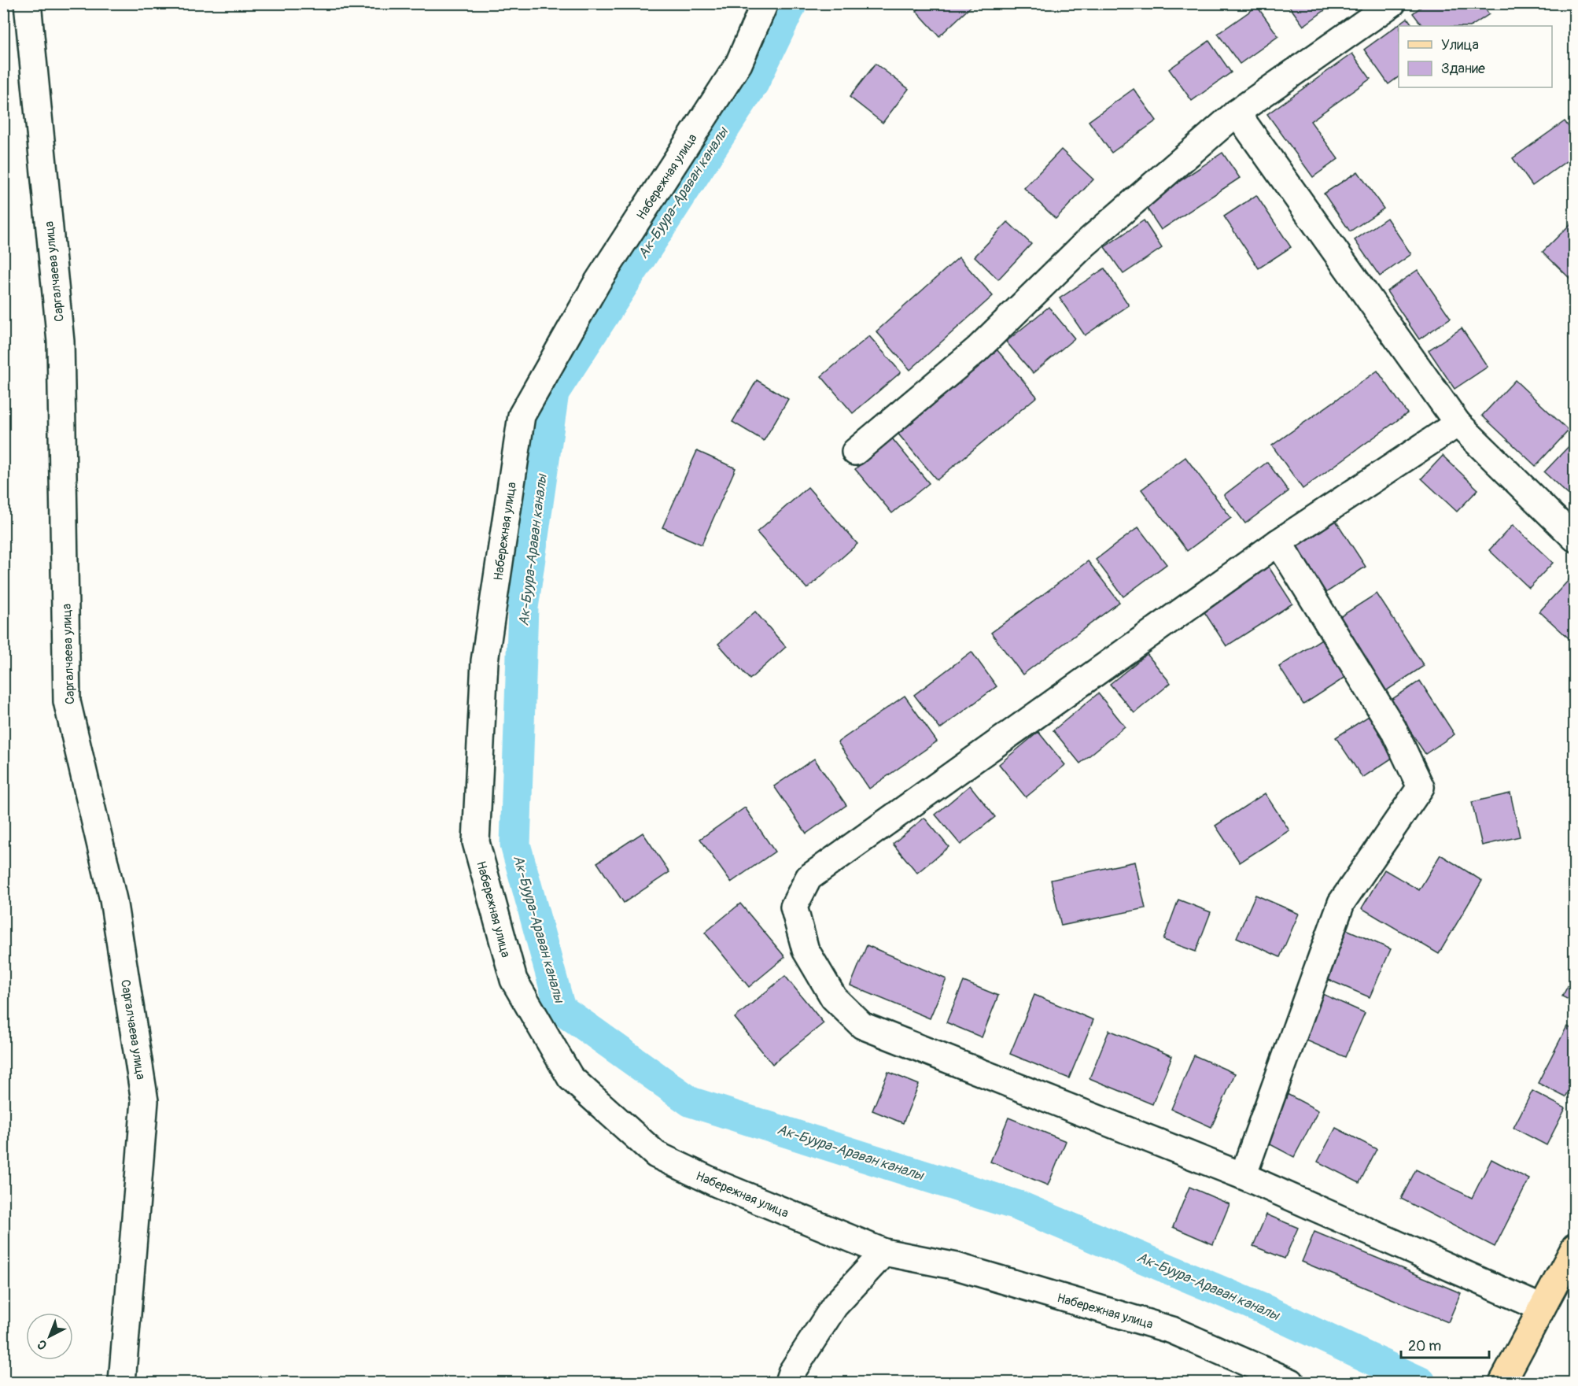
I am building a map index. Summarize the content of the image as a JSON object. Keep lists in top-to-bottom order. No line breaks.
{"streets":{"street":["Набережная улица","Саргалчаева улица"]},"water":["Ак-Буура-Араван каналы"],"legend":["Улица","Здание"],"scale_bar":"20 m","north":"bottom left"}
